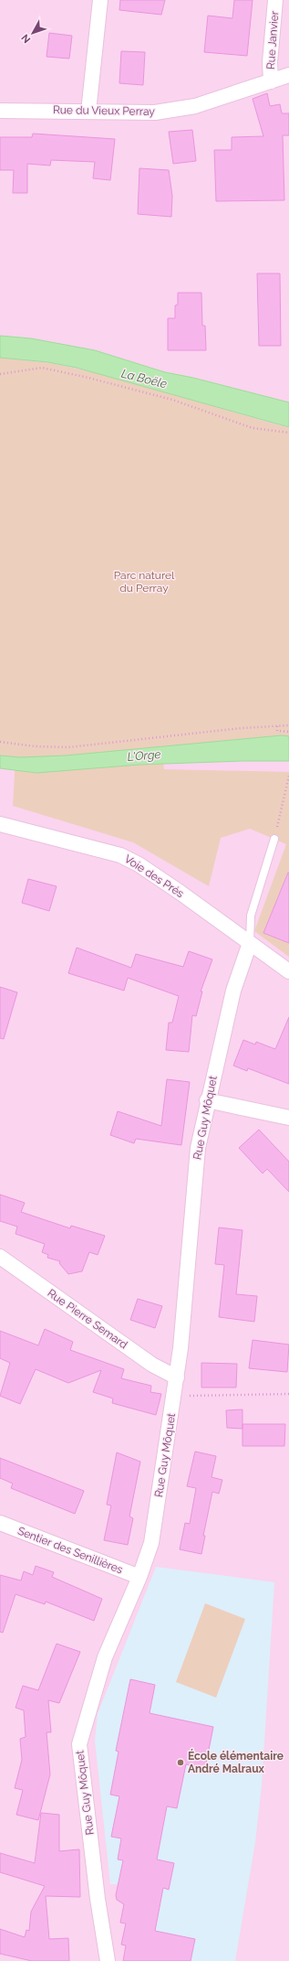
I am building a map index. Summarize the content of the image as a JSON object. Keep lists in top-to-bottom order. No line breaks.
{"streets":{"street":["Rue Janvier","Rue du Vieux Perray","Voie des Prés","Rue Guy Môquet","Rue Pierre Semard","Sentier des Senillières"]},"crossings":[["Rue Janvier","Rue du Vieux Perray"],["Voie des Prés","Rue Guy Môquet"],["Rue Guy Môquet","Rue Pierre Semard"],["Rue Guy Môquet","Sentier des Senillières"]],"water":["La Boële","L'Orge"],"parks":["Parc naturel du Perray"],"places":["École élémentaire André Malraux"],"north":"bottom left"}
